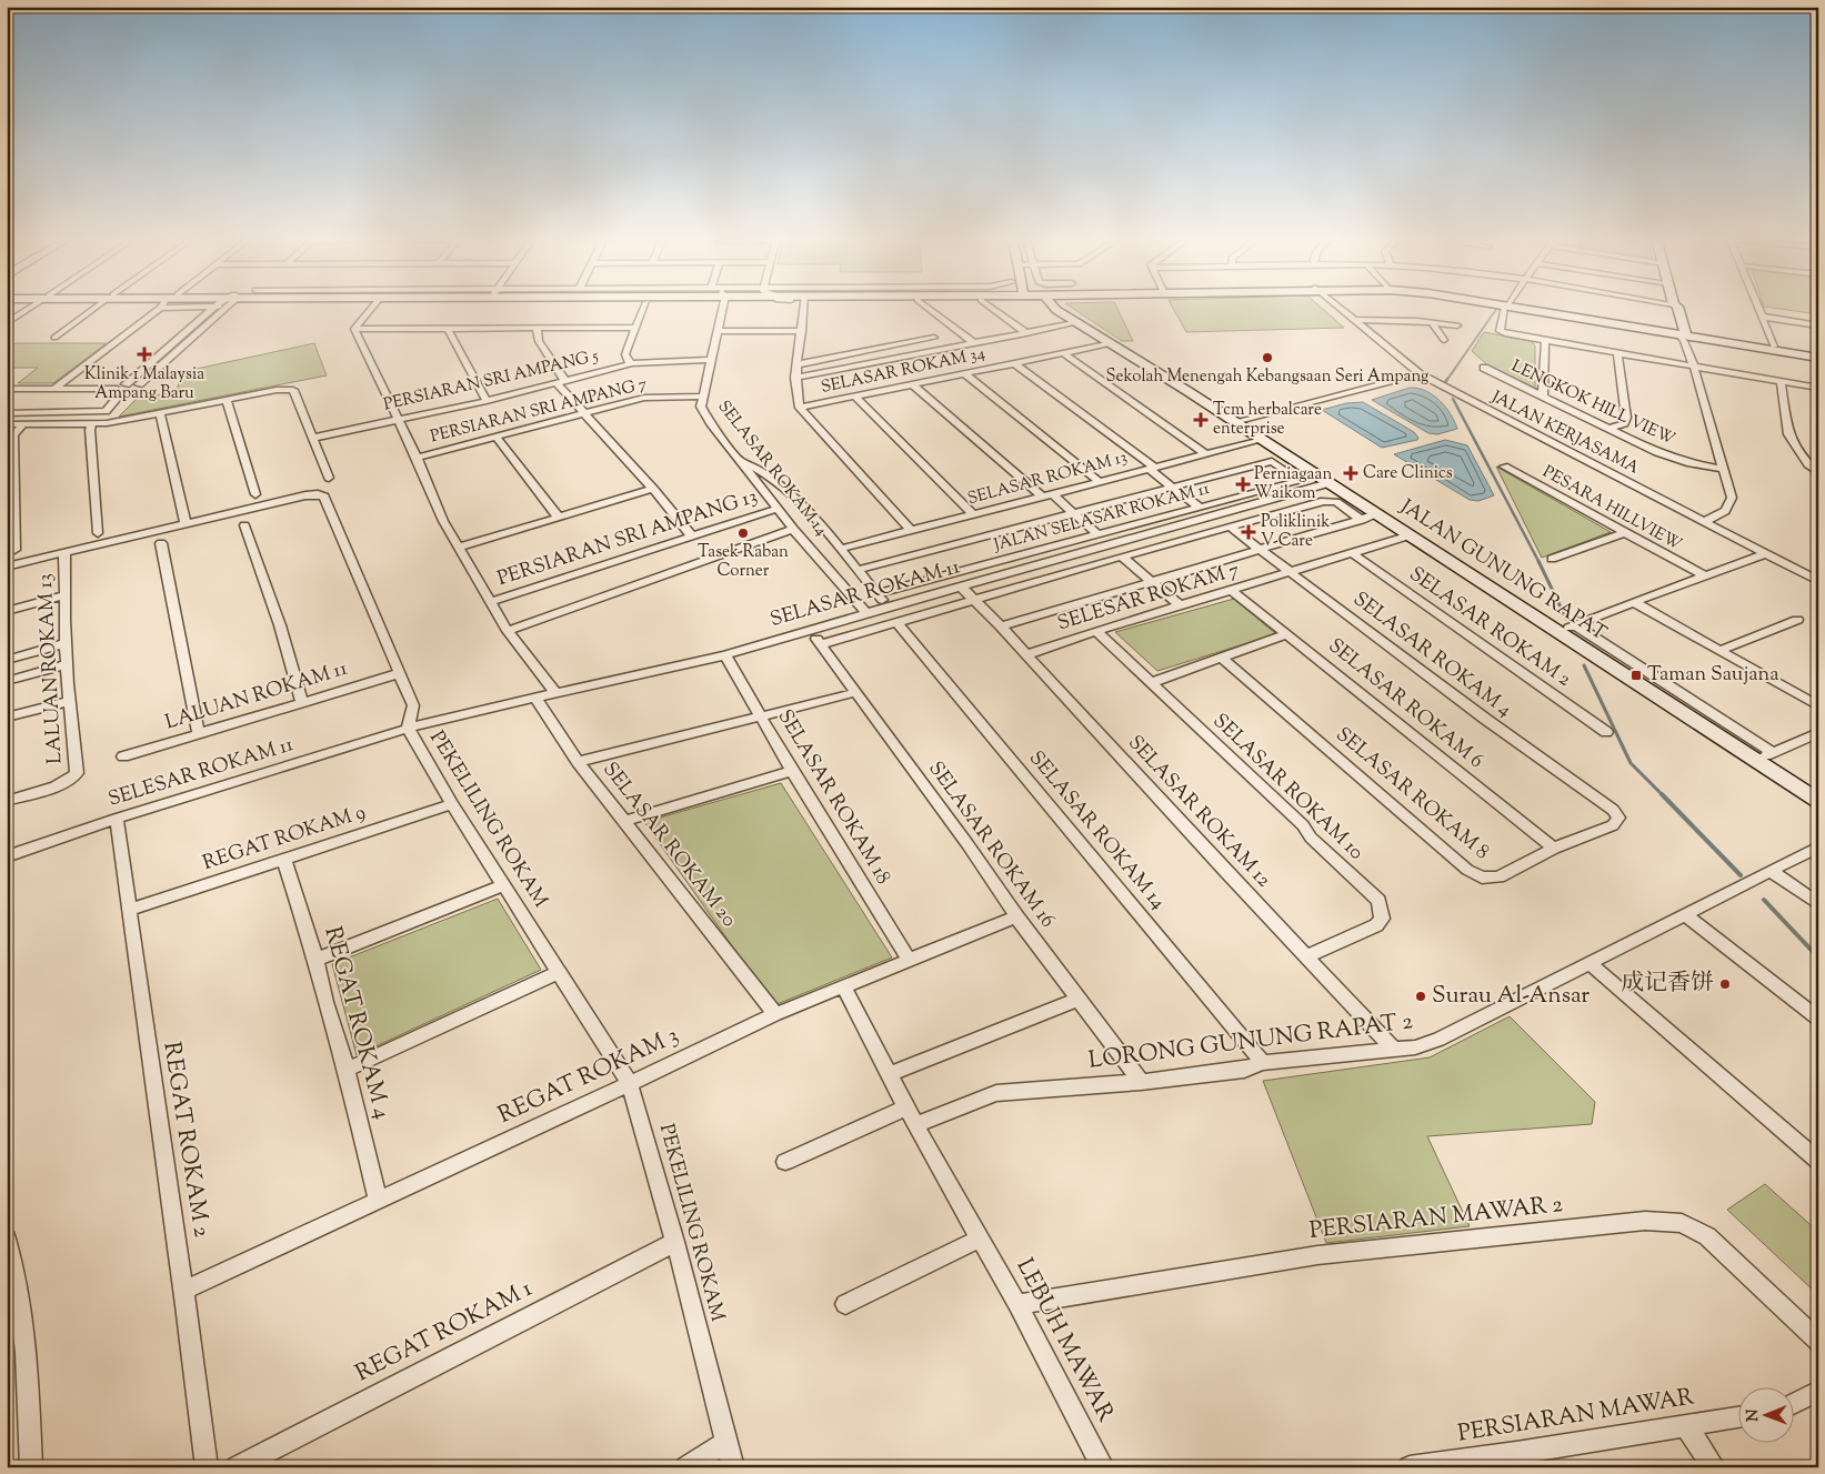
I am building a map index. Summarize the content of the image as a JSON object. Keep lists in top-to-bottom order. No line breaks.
{"streets":{"main road":["JALAN GUNUNG RAPAT"],"street":["SELASAR ROKAM 34","PERSIARAN SRI AMPANG 5","LENGKOK HILL VIEW","PERSIARAN SRI AMPANG 7","JALAN KERJASAMA","SELASAR ROKAM 14","SELASAR ROKAM 13","PESARA HILLVIEW","JALAN SELASAR ROKAM 11","PERSIARAN SRI AMPANG 13","SELASAR ROKAM 11","SELESAR ROKAM 7","SELASAR ROKAM 2","SELASAR ROKAM 4","LALUAN ROKAM 13","LALUAN ROKAM 11","SELASAR ROKAM 6","SELESAR ROKAM 11","SELASAR ROKAM 10","SELASAR ROKAM 8","SELASAR ROKAM 18","SELASAR ROKAM 12","PEKELILING ROKAM","REGAT ROKAM 9","SELASAR ROKAM 20","SELASAR ROKAM 16","REGAT ROKAM 4","LORONG GUNUNG RAPAT 2","REGAT ROKAM 3","REGAT ROKAM 2","PERSIARAN MAWAR 2","REGAT ROKAM 1","LEBUH MAWAR","PERSIARAN MAWAR"]},"crossings":[["SELASAR ROKAM 34","JALAN GUNUNG RAPAT"],["PERSIARAN SRI AMPANG 5","SELASAR ROKAM 14"],["PERSIARAN SRI AMPANG 7","SELASAR ROKAM 14"],["SELASAR ROKAM 14","PERSIARAN SRI AMPANG 13"],["SELASAR ROKAM 14","SELASAR ROKAM 11"],["SELASAR ROKAM 14","LORONG GUNUNG RAPAT 2"],["SELASAR ROKAM 13","JALAN GUNUNG RAPAT"],["JALAN GUNUNG RAPAT","SELASAR ROKAM 11"],["JALAN GUNUNG RAPAT","SELESAR ROKAM 7"],["SELASAR ROKAM 11","SELASAR ROKAM 4"],["SELASAR ROKAM 11","SELESAR ROKAM 11"],["SELASAR ROKAM 11","SELASAR ROKAM 18"],["SELASAR ROKAM 11","SELASAR ROKAM 12"],["SELASAR ROKAM 11","PEKELILING ROKAM"],["SELASAR ROKAM 11","SELASAR ROKAM 20"],["SELASAR ROKAM 11","SELASAR ROKAM 16"],["SELESAR ROKAM 7","SELASAR ROKAM 2"],["SELESAR ROKAM 7","SELASAR ROKAM 4"],["SELESAR ROKAM 7","SELASAR ROKAM 6"],["SELESAR ROKAM 7","SELASAR ROKAM 10"],["SELESAR ROKAM 7","SELASAR ROKAM 12"],["SELASAR ROKAM 4","SELASAR ROKAM 8"],["LALUAN ROKAM 13","PEKELILING ROKAM"],["LALUAN ROKAM 11","PEKELILING ROKAM"],["SELASAR ROKAM 6","SELASAR ROKAM 8"],["SELESAR ROKAM 11","PEKELILING ROKAM"],["SELESAR ROKAM 11","REGAT ROKAM 2"],["SELASAR ROKAM 10","SELASAR ROKAM 12"],["SELASAR ROKAM 18","REGAT ROKAM 3"],["SELASAR ROKAM 12","LORONG GUNUNG RAPAT 2"],["PEKELILING ROKAM","REGAT ROKAM 9"],["PEKELILING ROKAM","REGAT ROKAM 3"],["PEKELILING ROKAM","REGAT ROKAM 1"],["REGAT ROKAM 9","REGAT ROKAM 4"],["REGAT ROKAM 9","REGAT ROKAM 2"],["SELASAR ROKAM 20","REGAT ROKAM 3"],["SELASAR ROKAM 16","LORONG GUNUNG RAPAT 2"],["SELASAR ROKAM 16","REGAT ROKAM 3"],["REGAT ROKAM 4","REGAT ROKAM 3"],["LORONG GUNUNG RAPAT 2","LEBUH MAWAR"],["REGAT ROKAM 3","REGAT ROKAM 2"],["REGAT ROKAM 3","LEBUH MAWAR"],["PERSIARAN MAWAR 2","LEBUH MAWAR"]],"places":{"health":["Klinik 1 Malaysia Ampang Baru","Tcm herbalcare enterprise","Care Clinics","Perniagaan Waikom","Poliklinik V-Care"],"other":["Sekolah Menengah Kebangsaan Seri Ampang","Tasek Raban Corner","成记香饼","Surau Al-Ansar"],"transit":["Taman Saujana"]},"north":"left"}
